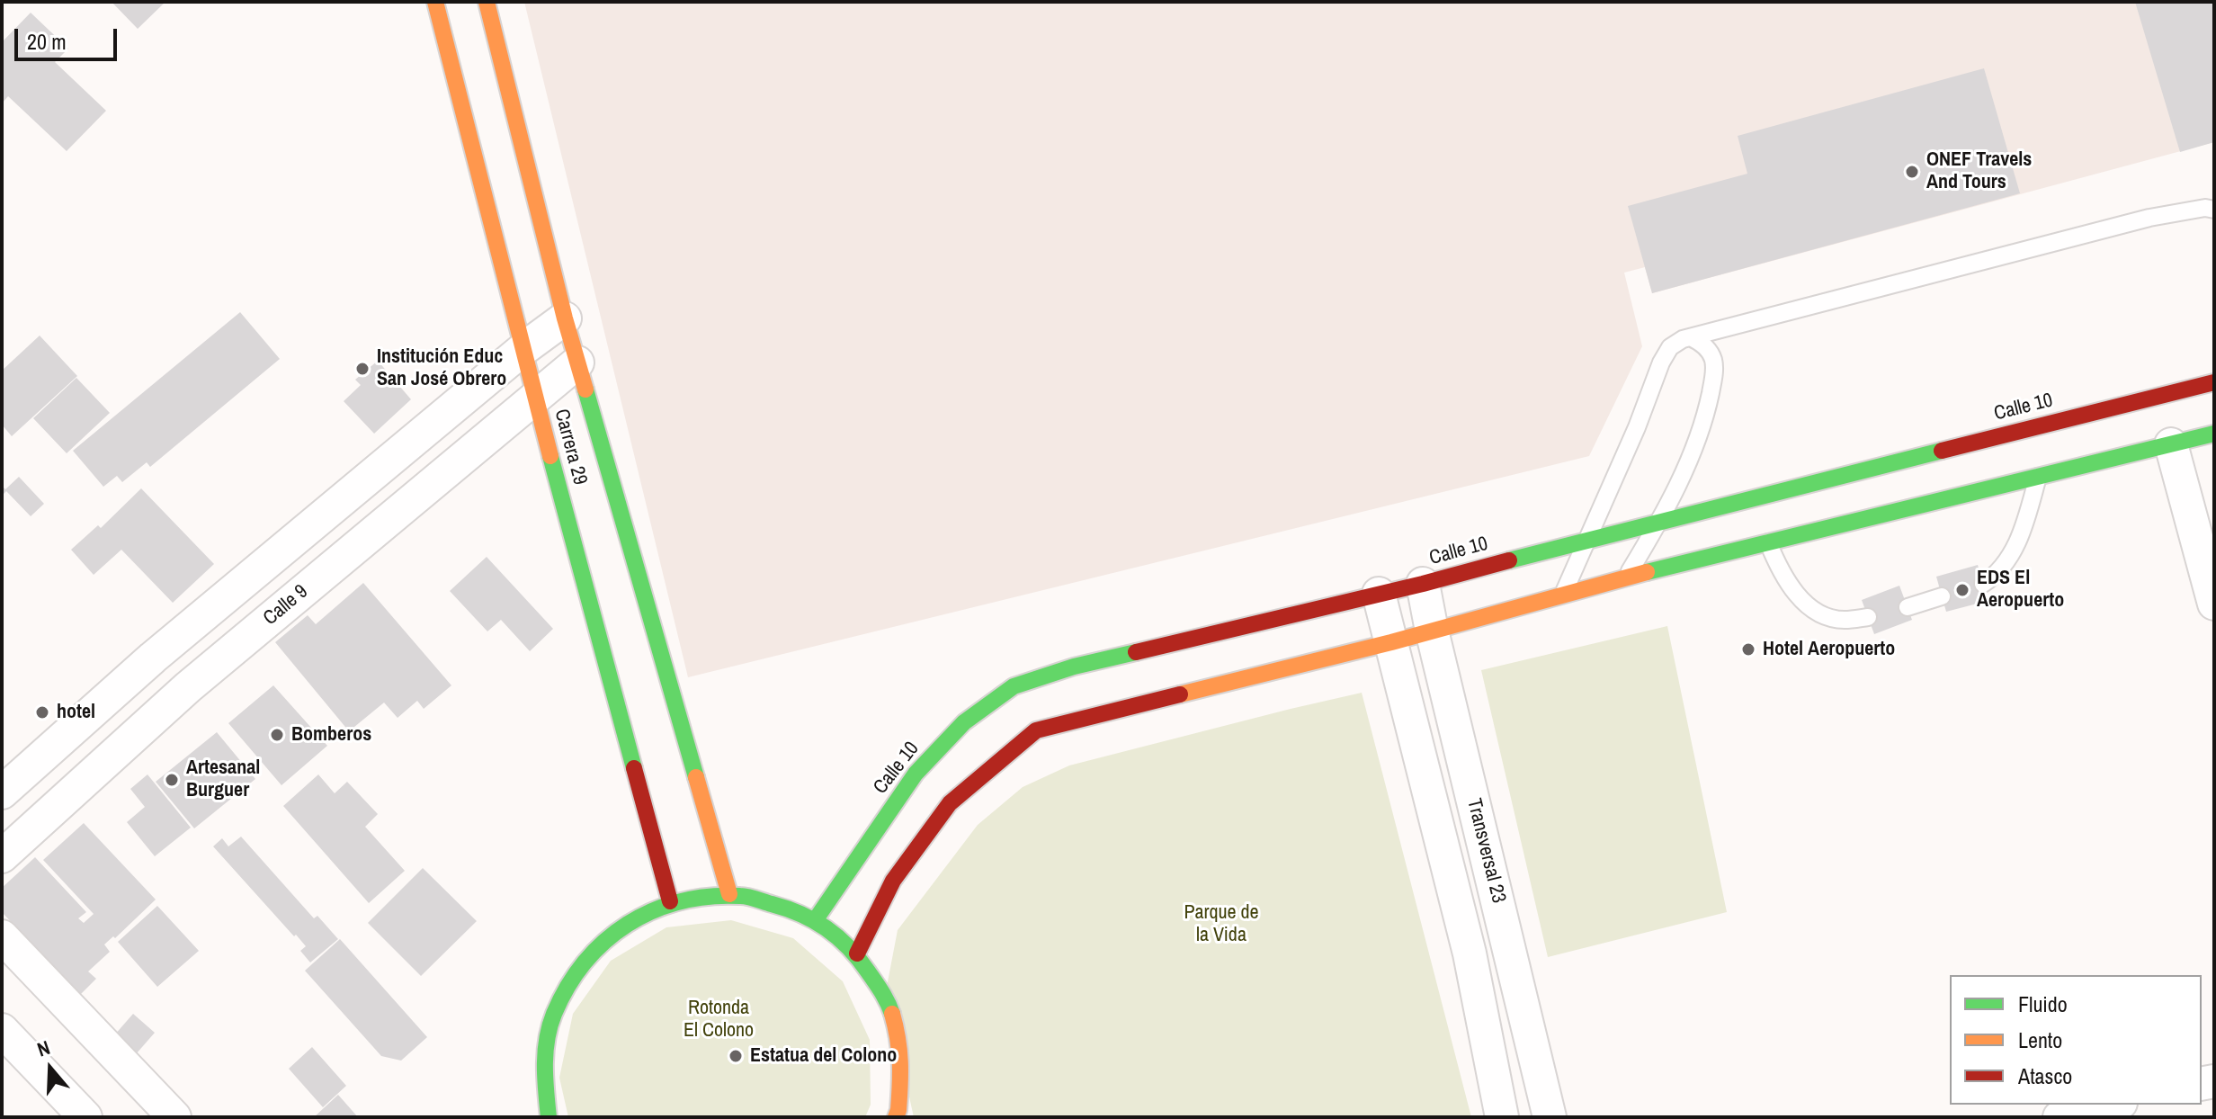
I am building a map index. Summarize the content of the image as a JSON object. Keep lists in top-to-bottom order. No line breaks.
{"streets":{"street":["Calle 10","Carrera 29","Calle 9","Transversal 23"]},"crossings":[["Calle 10","Transversal 23"],["Carrera 29","Calle 9"]],"parks":["Parque de la Vida","Rotonda El Colono"],"places":["ONEF Travels And Tours","Institución Educ San José Obrero","EDS El Aeropuerto","Hotel Aeropuerto","hotel","Bomberos","Artesanal Burguer","Estatua del Colono"],"legend":["Fluido","Lento","Atasco"],"scale_bar":"20 m","north":"top"}
